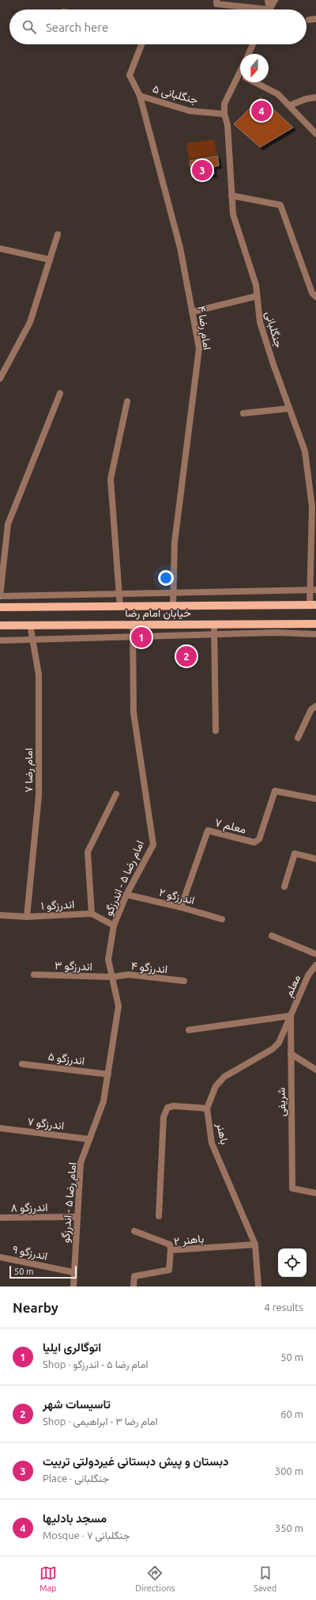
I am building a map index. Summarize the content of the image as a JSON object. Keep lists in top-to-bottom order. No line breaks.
{"streets":{"main road":["خیابان امام رضا"],"street":["جنگلبانی ۵","امام رضا ۴","جنگلبانی","امام رضا ۷","معلم ۷","امام رضا ۵ - اندرزگو","اندرزگو ۲","اندرزگو ۱","اندرزگو ۳","اندرزگو ۴","معلم","اندرزگو ۵","شریفی","اندرزگو ۷","باهنر","اندرزگو ۸","باهنر ۲","اندرزگو ۹"]},"crossings":[["جنگلبانی ۵","امام رضا ۴"],["جنگلبانی ۵","جنگلبانی"],["امام رضا ۴","خیابان امام رضا"],["جنگلبانی","خیابان امام رضا"],["خیابان امام رضا","امام رضا ۷"],["خیابان امام رضا","امام رضا ۵ - اندرزگو"],["امام رضا ۷","اندرزگو ۱"],["معلم ۷","اندرزگو ۲"],["امام رضا ۵ - اندرزگو","اندرزگو ۲"],["امام رضا ۵ - اندرزگو","اندرزگو ۳"],["امام رضا ۵ - اندرزگو","اندرزگو ۴"],["امام رضا ۵ - اندرزگو","اندرزگو ۵"],["امام رضا ۵ - اندرزگو","اندرزگو ۷"],["امام رضا ۵ - اندرزگو","اندرزگو ۸"],["امام رضا ۵ - اندرزگو","اندرزگو ۹"],["اندرزگو ۳","اندرزگو ۴"],["معلم","شریفی"],["معلم","باهنر"],["شریفی","باهنر"],["باهنر","باهنر ۲"]],"scale_bar":"50 m","north":"bottom","page":{"search":"Search here","pins":["4","3","1","2"],"scale":"50 m","heading":["Nearby","4 results"],"list":[{"mark":"1","name":"اتوگالری ایلیا","note":"Shop · امام رضا ۵ - اندرزگو","value":"50 m"},{"mark":"2","name":"تاسیسات شهر","note":"Shop · امام رضا ۳ - ابراهیمی","value":"60 m"},{"mark":"3","name":"دبستان و پیش دبستانی غیردولتی تربیت","note":"Place · جنگلبانی","value":"300 m"},{"mark":"4","name":"مسجد بادلیها","note":"Mosque · جنگلبانی ۷","value":"350 m"}],"nav":["Map","Directions","Saved"]}}
